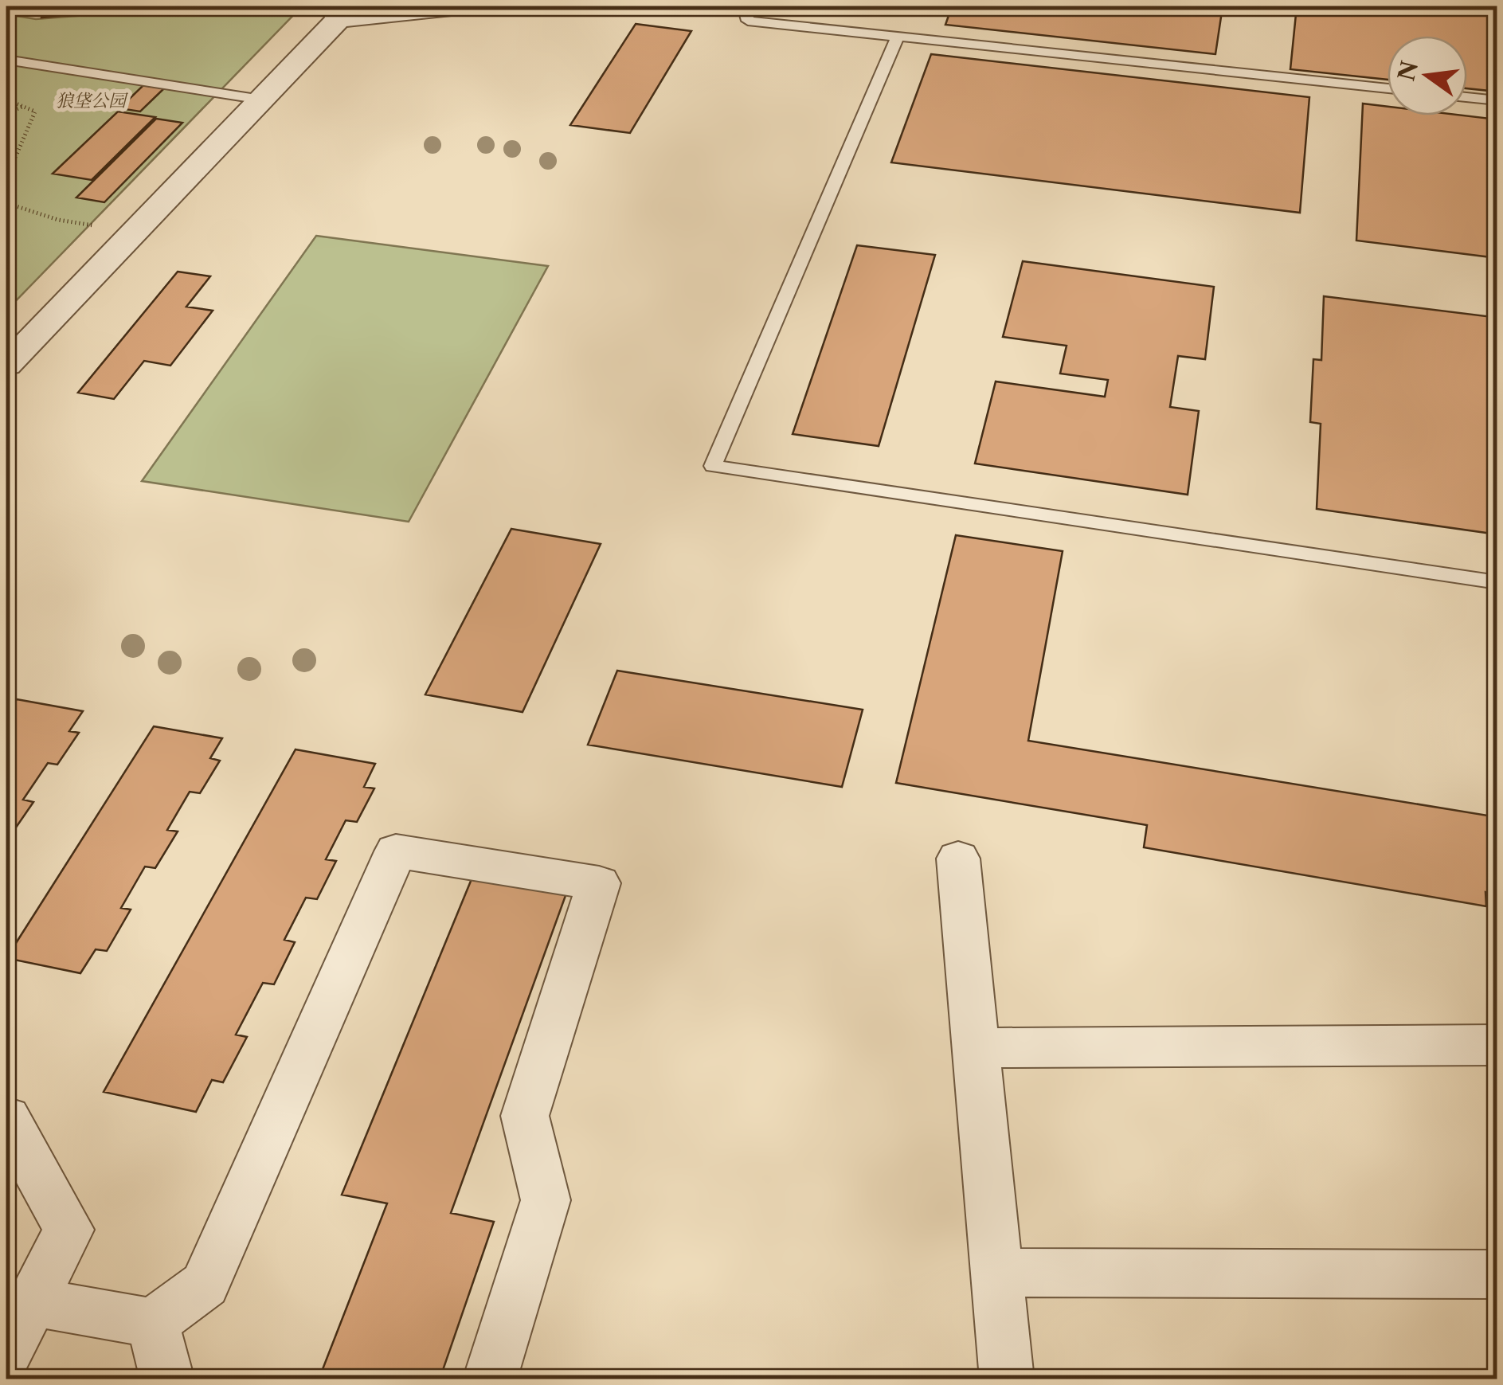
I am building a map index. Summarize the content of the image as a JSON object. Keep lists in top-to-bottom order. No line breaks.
{"parks":["狼垡公园"],"north":"left"}
